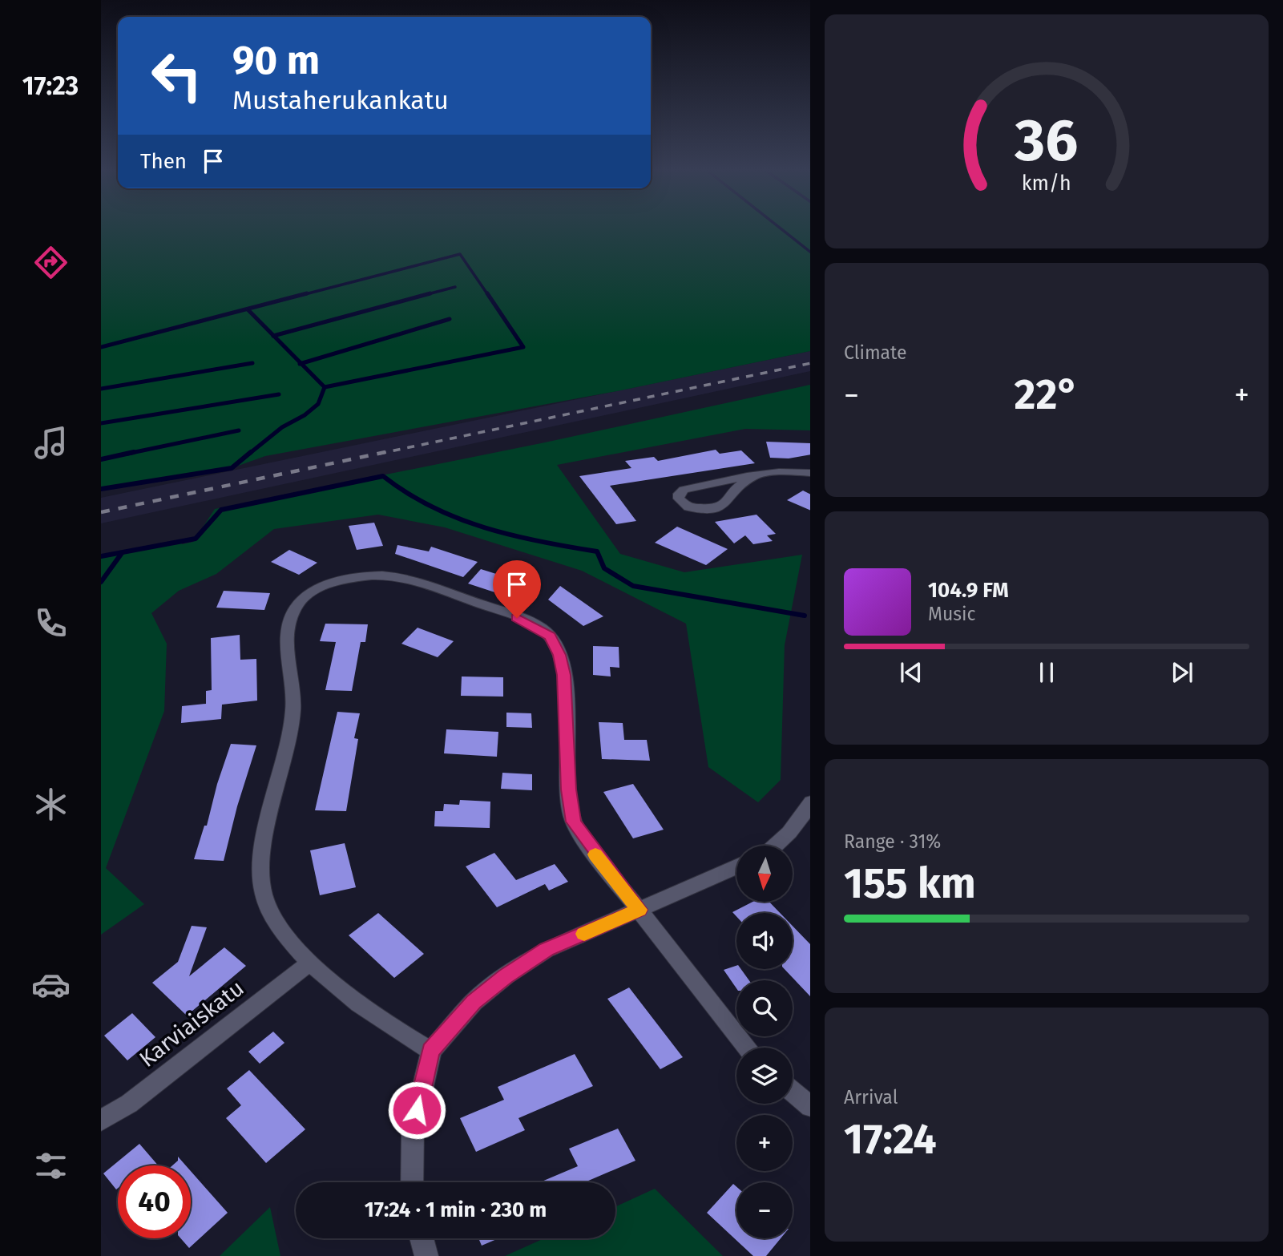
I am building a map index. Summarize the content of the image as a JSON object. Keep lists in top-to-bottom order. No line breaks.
{"streets":{"street":["Karviaiskatu"]},"north":"bottom","page":{"tabs":"17:23","turn":["90 m","Mustaherukankatu"],"then":"Then","tile":["Climate",["Range · 31%","155 km"],["Arrival","17:24"]],"heat":["−","22°","+"],"song":["104.9 FM","Music"],"map_buttons":["+","−"],"limit":"40","trip":"17:24 · 1 min · 230 m","gauge":["36","km/h"]}}
